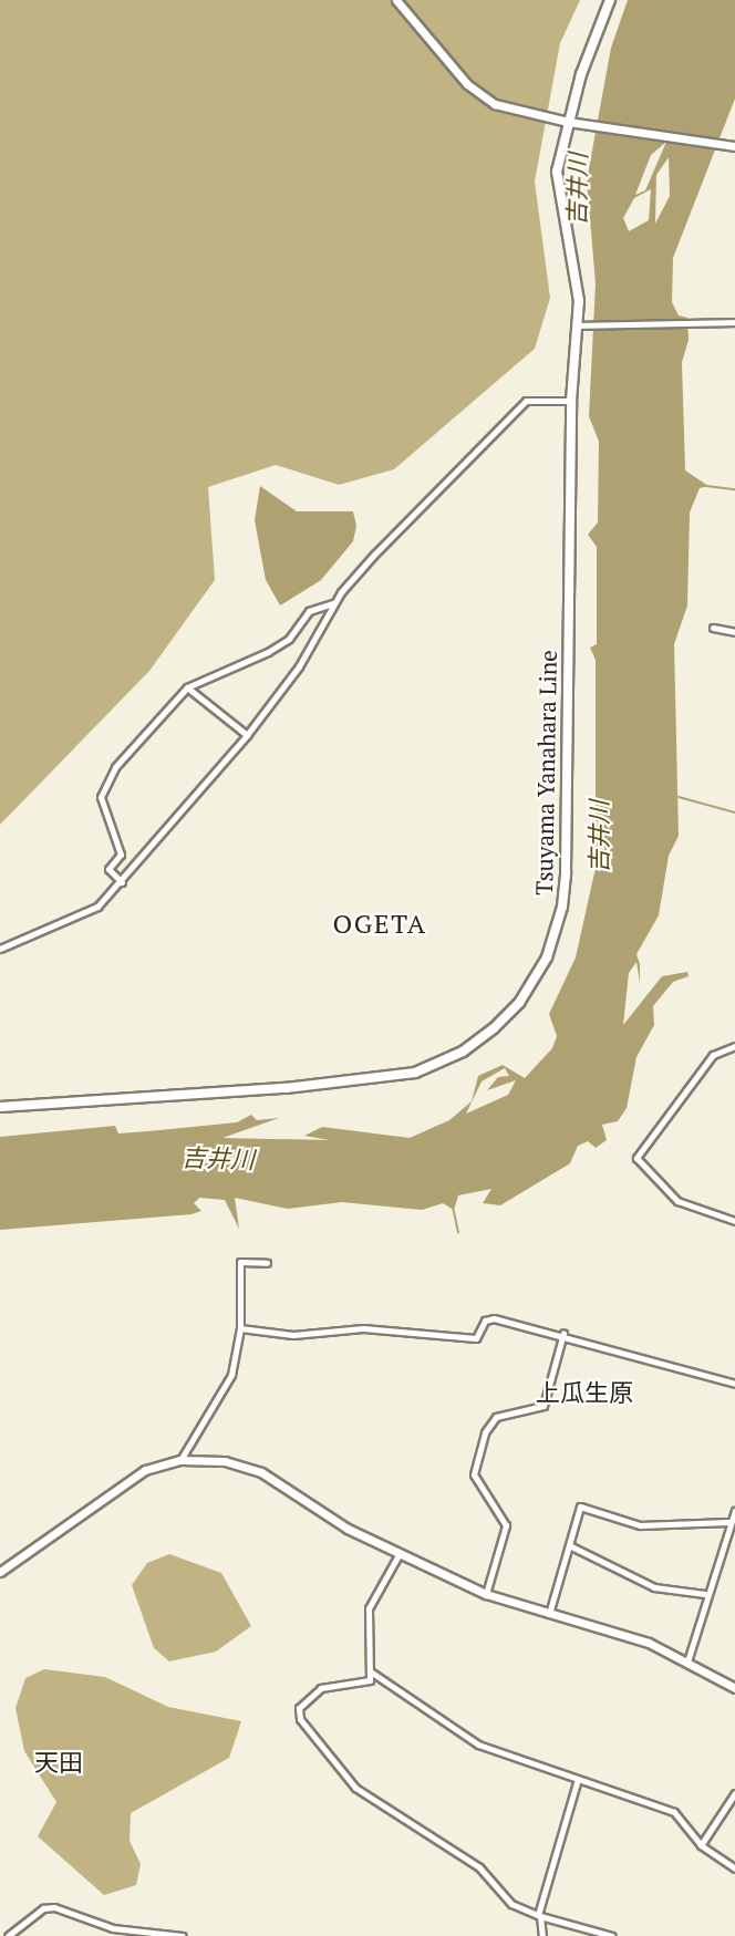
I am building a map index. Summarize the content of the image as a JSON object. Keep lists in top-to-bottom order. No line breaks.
{"streets":{"main road":["Tsuyama Yanahara Line"]},"districts":["OGETA","上瓜生原","天田"],"water":["吉井川"]}
